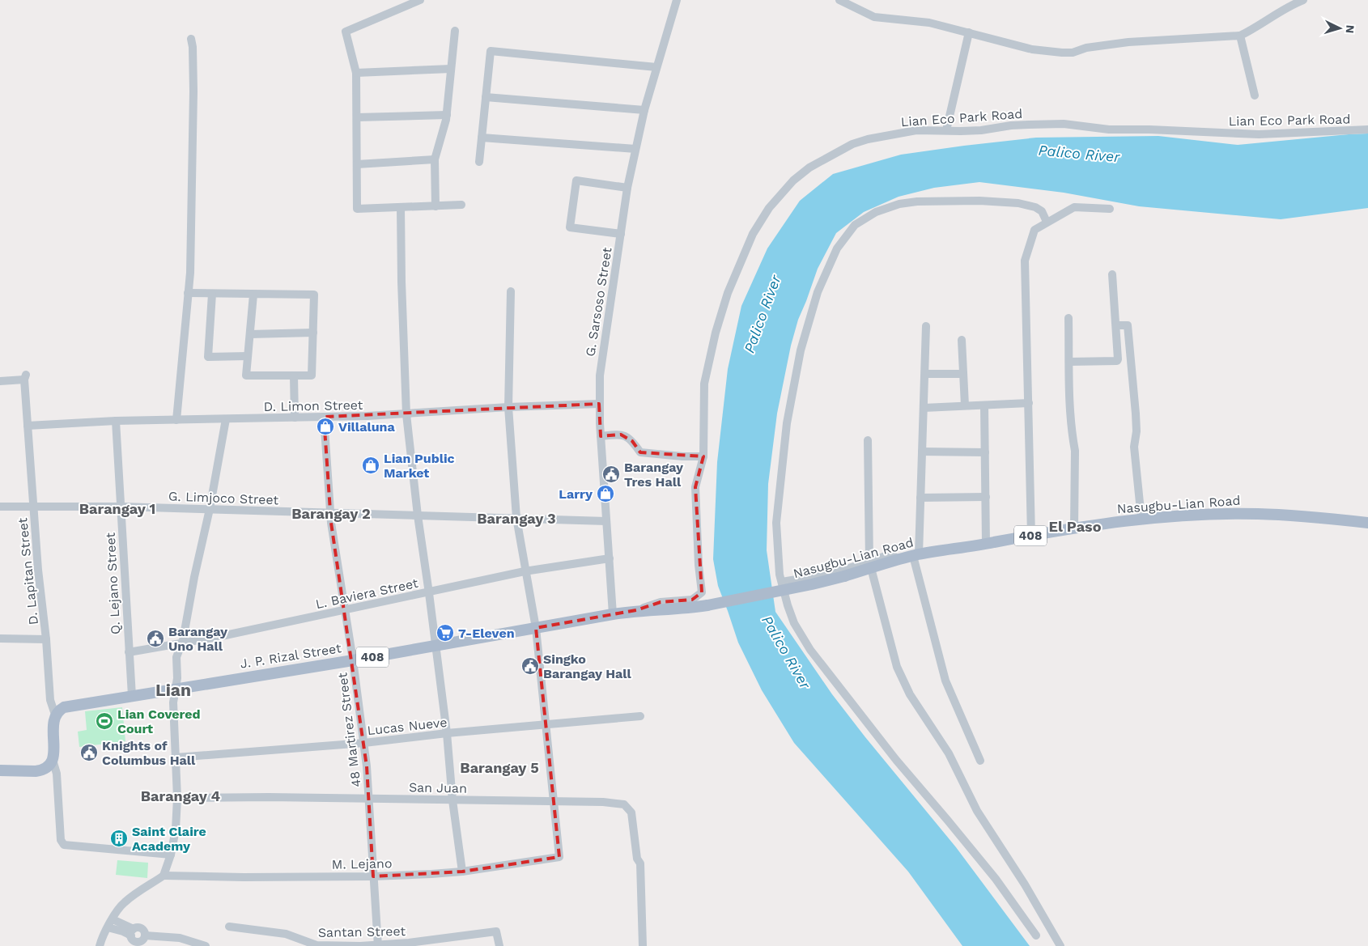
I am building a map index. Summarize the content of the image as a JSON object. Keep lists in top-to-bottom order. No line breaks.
{"streets":{"main road":["Nasugbu-Lian Road","408","J. P. Rizal Street"],"street":["Lian Eco Park Road","G. Sarsoso Street","D. Limon Street","G. Limjoco Street","D. Lapitan Street","Q. Lejano Street","L. Baviera Street","Lucas Nueve","48 Martirez Street","San Juan","M. Lejano","Santan Street"]},"crossings":[["Lian Eco Park Road","J. P. Rizal Street"],["G. Sarsoso Street","D. Limon Street"],["G. Sarsoso Street","G. Limjoco Street"],["G. Sarsoso Street","L. Baviera Street"],["G. Sarsoso Street","J. P. Rizal Street"],["D. Limon Street","D. Lapitan Street"],["D. Limon Street","Q. Lejano Street"],["D. Limon Street","48 Martirez Street"],["G. Limjoco Street","D. Lapitan Street"],["G. Limjoco Street","Q. Lejano Street"],["G. Limjoco Street","48 Martirez Street"],["Nasugbu-Lian Road","J. P. Rizal Street"],["D. Lapitan Street","J. P. Rizal Street"],["Q. Lejano Street","L. Baviera Street"],["Q. Lejano Street","J. P. Rizal Street"],["L. Baviera Street","48 Martirez Street"],["J. P. Rizal Street","48 Martirez Street"],["Lucas Nueve","48 Martirez Street"],["48 Martirez Street","San Juan"],["48 Martirez Street","M. Lejano"],["48 Martirez Street","Santan Street"],["San Juan","M. Lejano"]],"districts":["Barangay 1","Barangay 2","Barangay 3","El Paso","Lian","Barangay 5","Barangay 4"],"water":["Palico River"],"places":{"shop":["Villaluna","Lian Public Market","Larry"],"public building":["Barangay Tres Hall","Barangay Uno Hall","Singko Barangay Hall","Knights of Columbus Hall"],"supermarket":["7-Eleven"],"sports":["Lian Covered Court"],"building":["Saint Claire Academy"]},"north":"right"}
